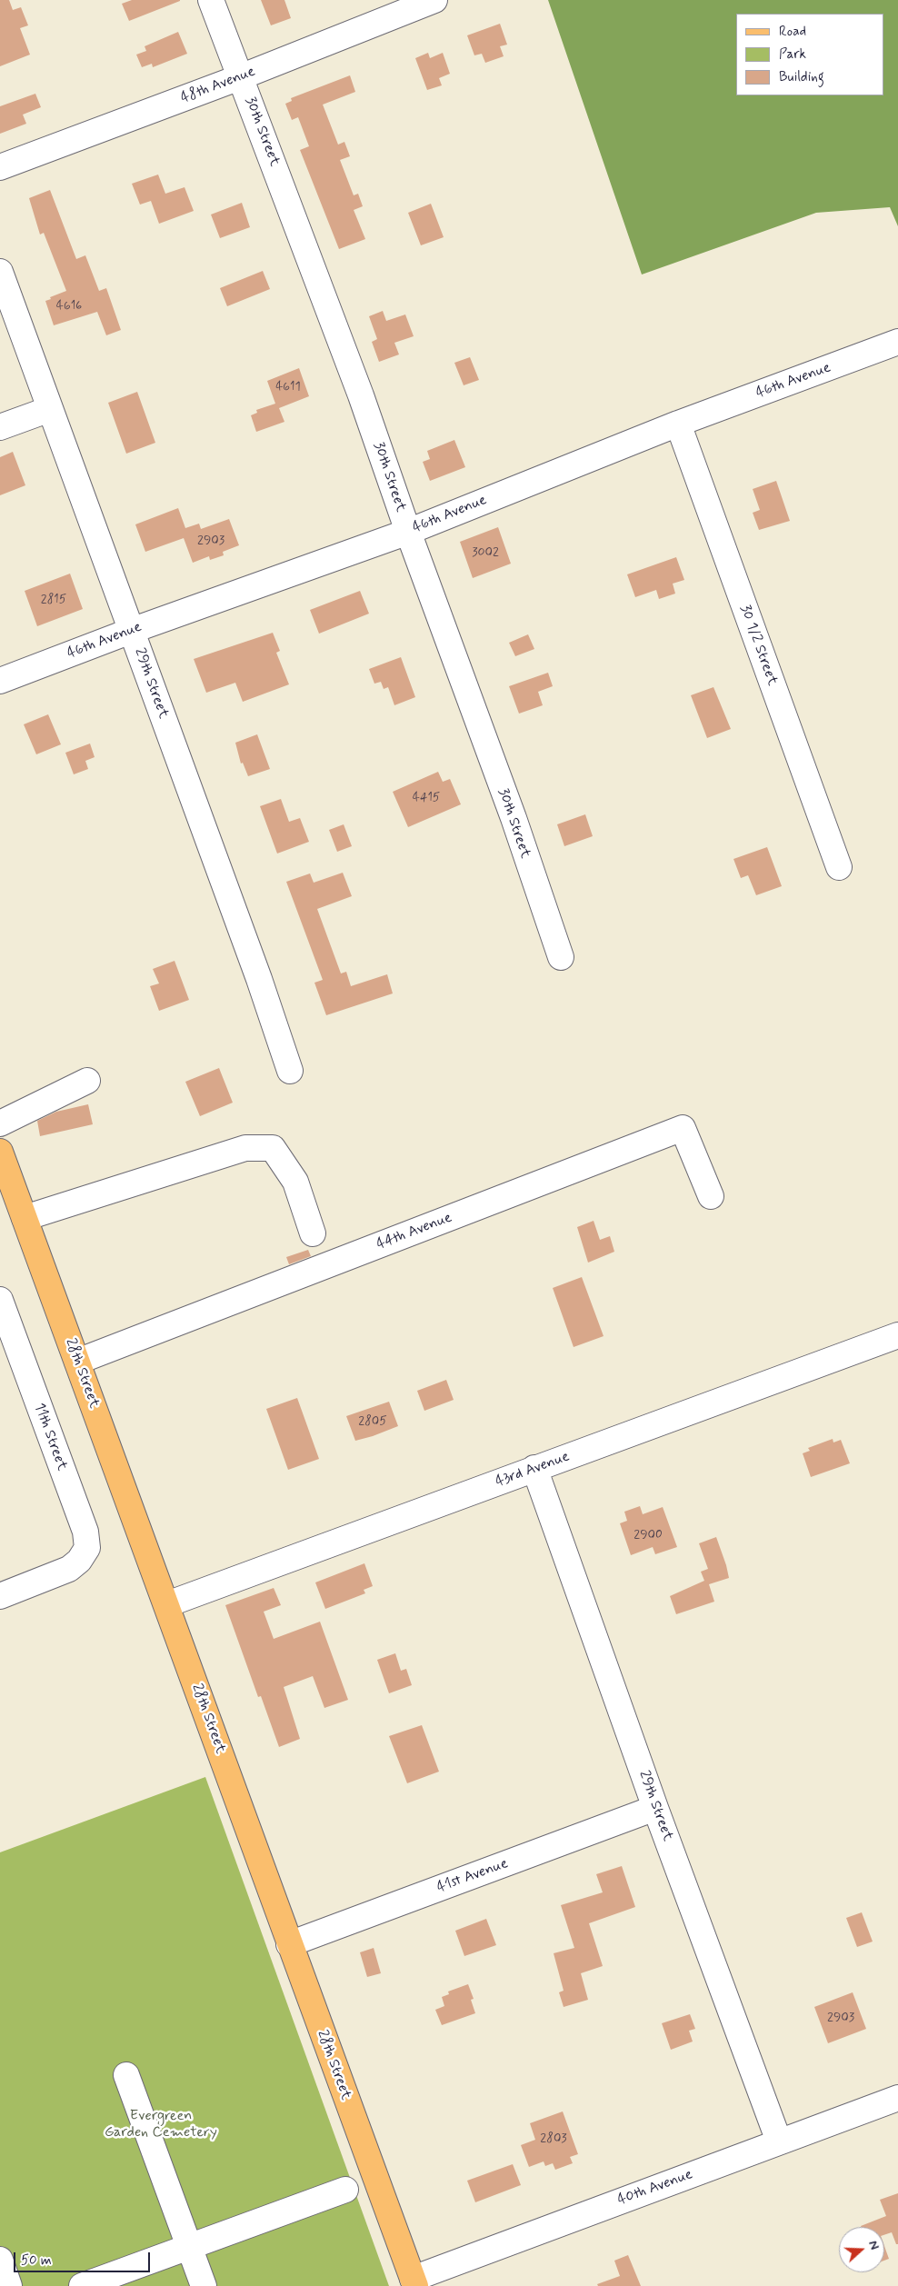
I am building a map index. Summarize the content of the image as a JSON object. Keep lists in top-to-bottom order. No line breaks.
{"streets":{"main road":["28th Street"],"street":["48th Avenue","30th Street","46th Avenue","30 1/2 Street","29th Street","44th Avenue","11th Street","43rd Avenue","41st Avenue","40th Avenue"]},"crossings":[["48th Avenue","30th Street"],["30th Street","46th Avenue"],["46th Avenue","30 1/2 Street"],["46th Avenue","29th Street"],["29th Street","43rd Avenue"],["29th Street","41st Avenue"],["29th Street","40th Avenue"],["44th Avenue","28th Street"],["28th Street","43rd Avenue"],["28th Street","41st Avenue"],["28th Street","40th Avenue"]],"parks":["Evergreen Garden Cemetery"],"house_numbers":["4616","4611","2903","3002","2815","4415","2805","2900","2903","2803"],"legend":["Road","Park","Building"],"scale_bar":"50 m","north":"right"}
